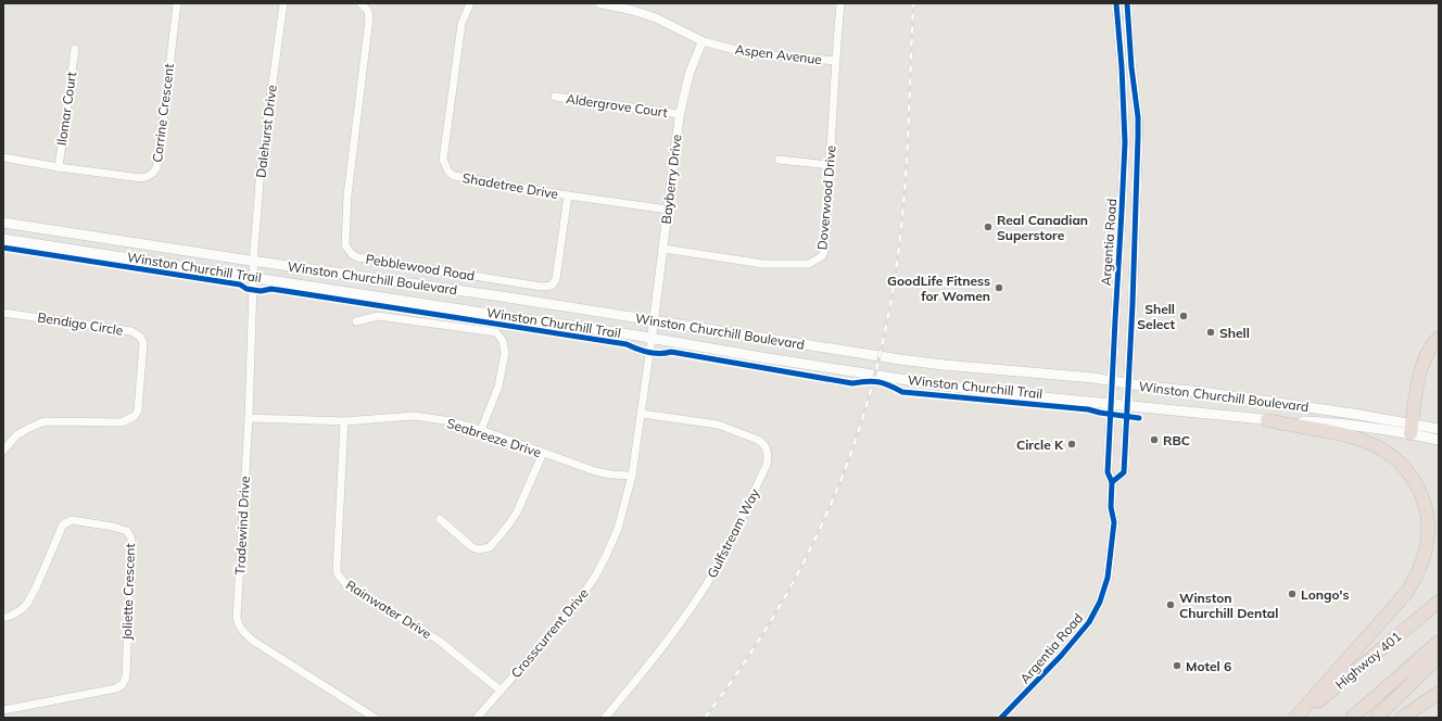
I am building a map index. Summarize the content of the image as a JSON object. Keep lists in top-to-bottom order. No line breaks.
{"streets":{"highway":["Highway 401"],"main road":["Winston Churchill Boulevard"],"street":["Aspen Avenue","Aldergrove Court","Ilomar Court","Corrine Crescent","Dalehurst Drive","Bayberry Drive","Shadetree Drive","Doverwood Drive","Argentia Road","Pebblewood Road","Bendigo Circle","Seabreeze Drive","Tradewind Drive","Gulfstream Way","Joliette Crescent","Rainwater Drive","Crosscurrent Drive"],"cycle path":["Winston Churchill Trail"]},"crossings":[["Aspen Avenue","Bayberry Drive"],["Aspen Avenue","Doverwood Drive"],["Aldergrove Court","Bayberry Drive"],["Ilomar Court","Corrine Crescent"],["Dalehurst Drive","Winston Churchill Boulevard"],["Dalehurst Drive","Tradewind Drive"],["Bayberry Drive","Shadetree Drive"],["Bayberry Drive","Doverwood Drive"],["Bayberry Drive","Winston Churchill Boulevard"],["Bayberry Drive","Crosscurrent Drive"],["Shadetree Drive","Pebblewood Road"],["Argentia Road","Winston Churchill Boulevard"],["Winston Churchill Boulevard","Tradewind Drive"],["Winston Churchill Boulevard","Crosscurrent Drive"],["Seabreeze Drive","Tradewind Drive"],["Seabreeze Drive","Rainwater Drive"],["Seabreeze Drive","Crosscurrent Drive"],["Gulfstream Way","Crosscurrent Drive"],["Rainwater Drive","Crosscurrent Drive"]],"places":["Real Canadian Superstore","GoodLife Fitness for Women","Shell Select","Shell","RBC","Circle K","Longo's","Winston Churchill Dental","Motel 6"]}
